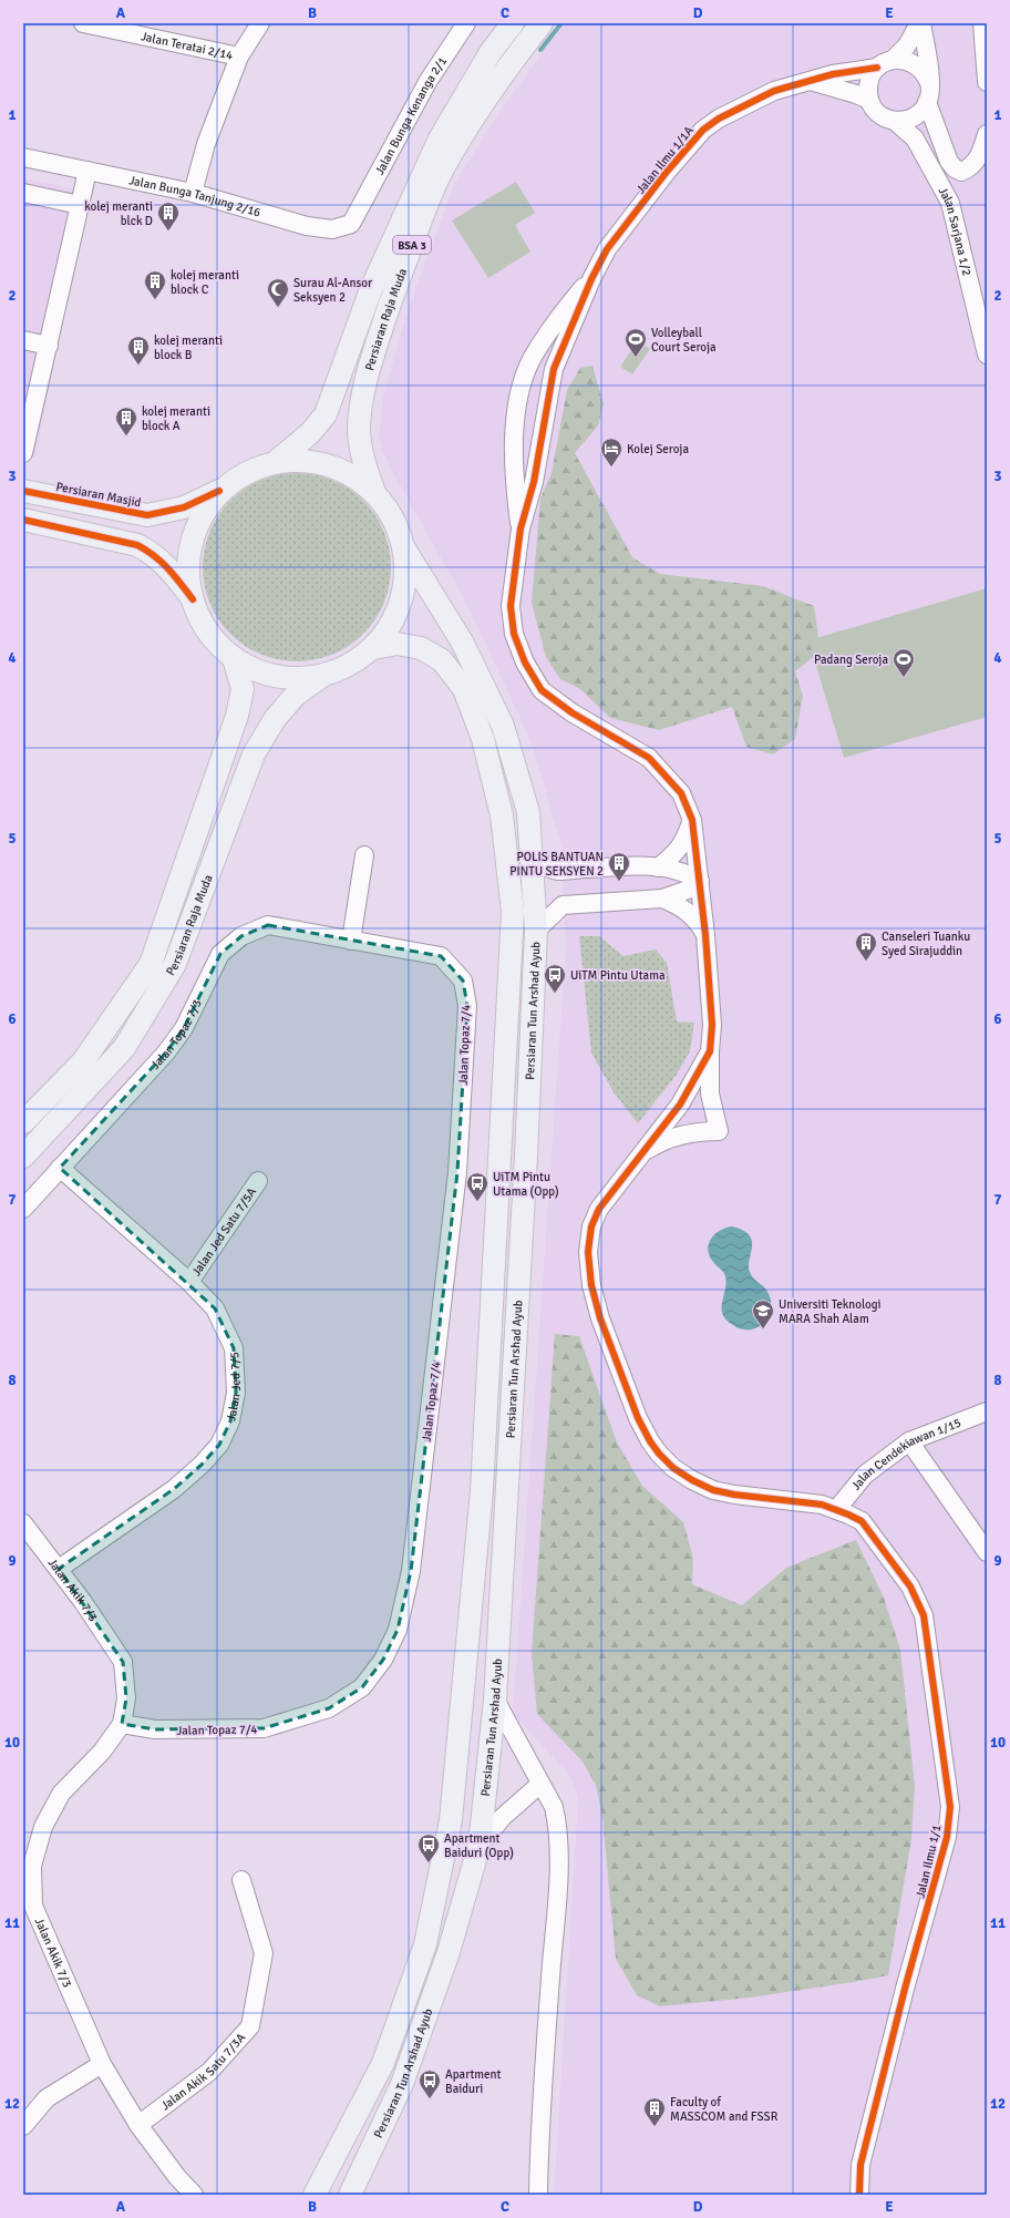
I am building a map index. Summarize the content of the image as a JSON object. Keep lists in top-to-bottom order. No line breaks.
{"streets":{"main road":["BSA 3","Persiaran Raja Muda","Persiaran Masjid","Persiaran Tun Arshad Ayub"],"street":["Jalan Teratai 2/14","Jalan Bunga Kenanga 2/1","Jalan Ilmu 1/1A","Jalan Bunga Tanjung 2/16","Jalan Sarjana 1/2","Jalan Topaz 7/3","Jalan Topaz 7/4","Jalan Jed Satu 7/5A","Jalan Jed 7/5","Jalan Cendekiawan 1/15","Jalan Akik 7/3","Jalan Ilmu 1/1","Jalan Akik Satu 7/3A"]},"crossings":[["Jalan Bunga Kenanga 2/1","Jalan Bunga Tanjung 2/16"],["Jalan Ilmu 1/1A","Jalan Sarjana 1/2"],["Jalan Topaz 7/3","Jalan Topaz 7/4"],["Jalan Topaz 7/3","Jalan Jed 7/5"],["Jalan Topaz 7/4","Jalan Akik 7/3"],["Jalan Jed Satu 7/5A","Jalan Jed 7/5"],["Jalan Jed 7/5","Jalan Akik 7/3"],["Jalan Cendekiawan 1/15","Jalan Ilmu 1/1"],["Jalan Akik 7/3","Jalan Akik Satu 7/3A"]],"places":{"building":["kolej meranti blck D","kolej meranti block C","kolej meranti block B","kolej meranti block A","POLIS BANTUAN PINTU SEKSYEN 2","Canseleri Tuanku Syed Sirajuddin","Faculty of MASSCOM and FSSR"],"mosque":["Surau Al-Ansor Seksyen 2"],"sports":["Volleyball Court Seroja","Padang Seroja"],"hotel":["Kolej Seroja"],"bus stop":["UiTM Pintu Utama","UiTM Pintu Utama (Opp)","Apartment Baiduri (Opp)","Apartment Baiduri"],"school or university":["Universiti Teknologi MARA Shah Alam"]},"grid":{"columns":["A","B","C","D","E"],"rows":["1","2","3","4","5","6","7","8","9","10","11","12"]}}
